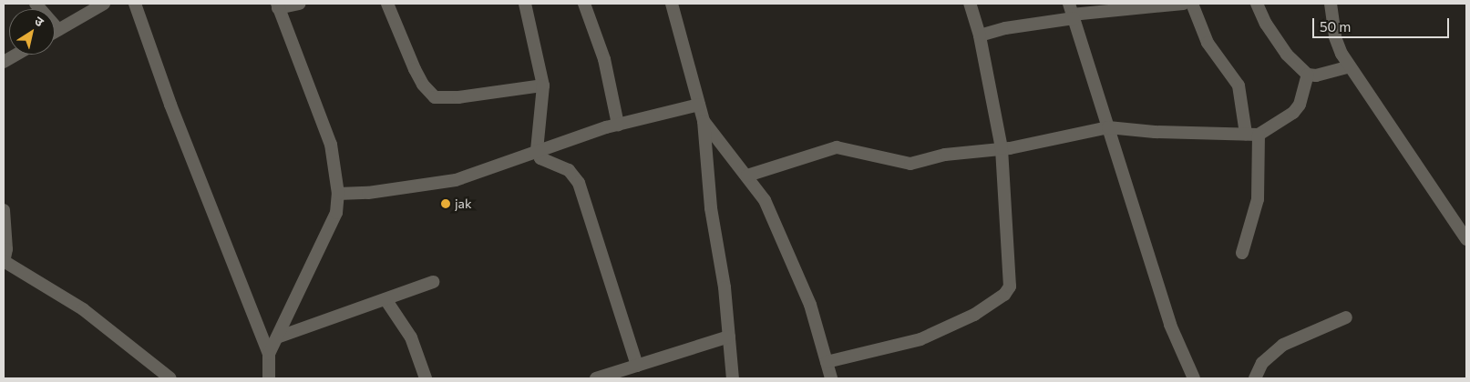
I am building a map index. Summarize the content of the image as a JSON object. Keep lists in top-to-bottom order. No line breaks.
{"places":["jak"],"scale_bar":"50 m","north":"top right"}
